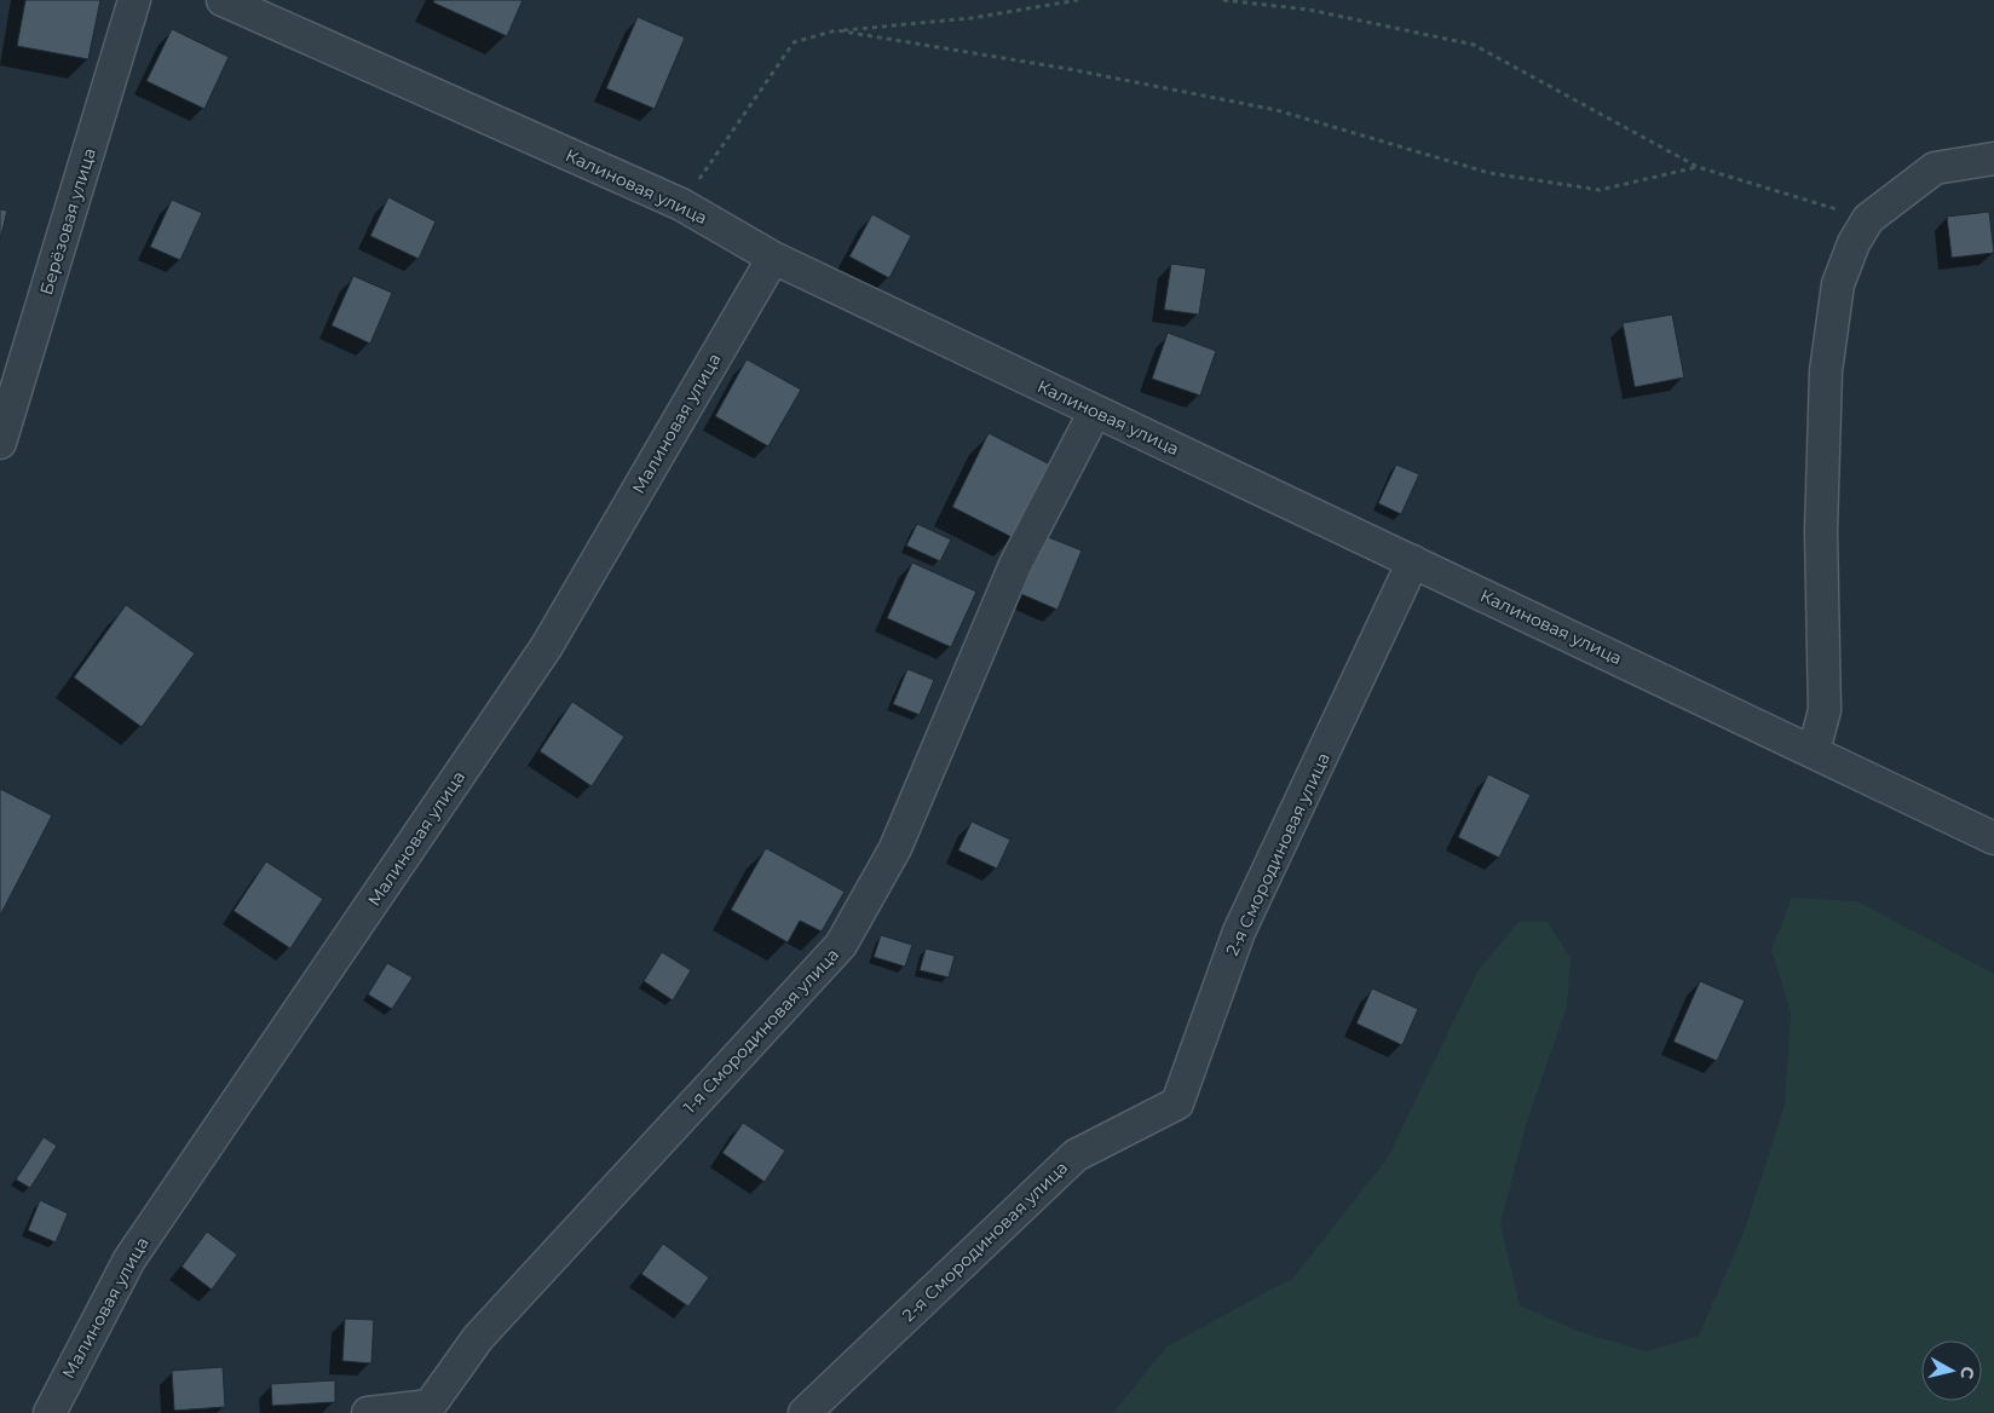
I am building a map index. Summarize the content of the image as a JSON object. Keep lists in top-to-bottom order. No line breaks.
{"streets":{"street":["Калиновая улица","Берёзовая улица","Малиновая улица","2-я Смородиновая улица","1-я Смородиновая улица"]},"crossings":[["Калиновая улица","Малиновая улица"],["Калиновая улица","2-я Смородиновая улица"],["Калиновая улица","1-я Смородиновая улица"]],"north":"right"}
